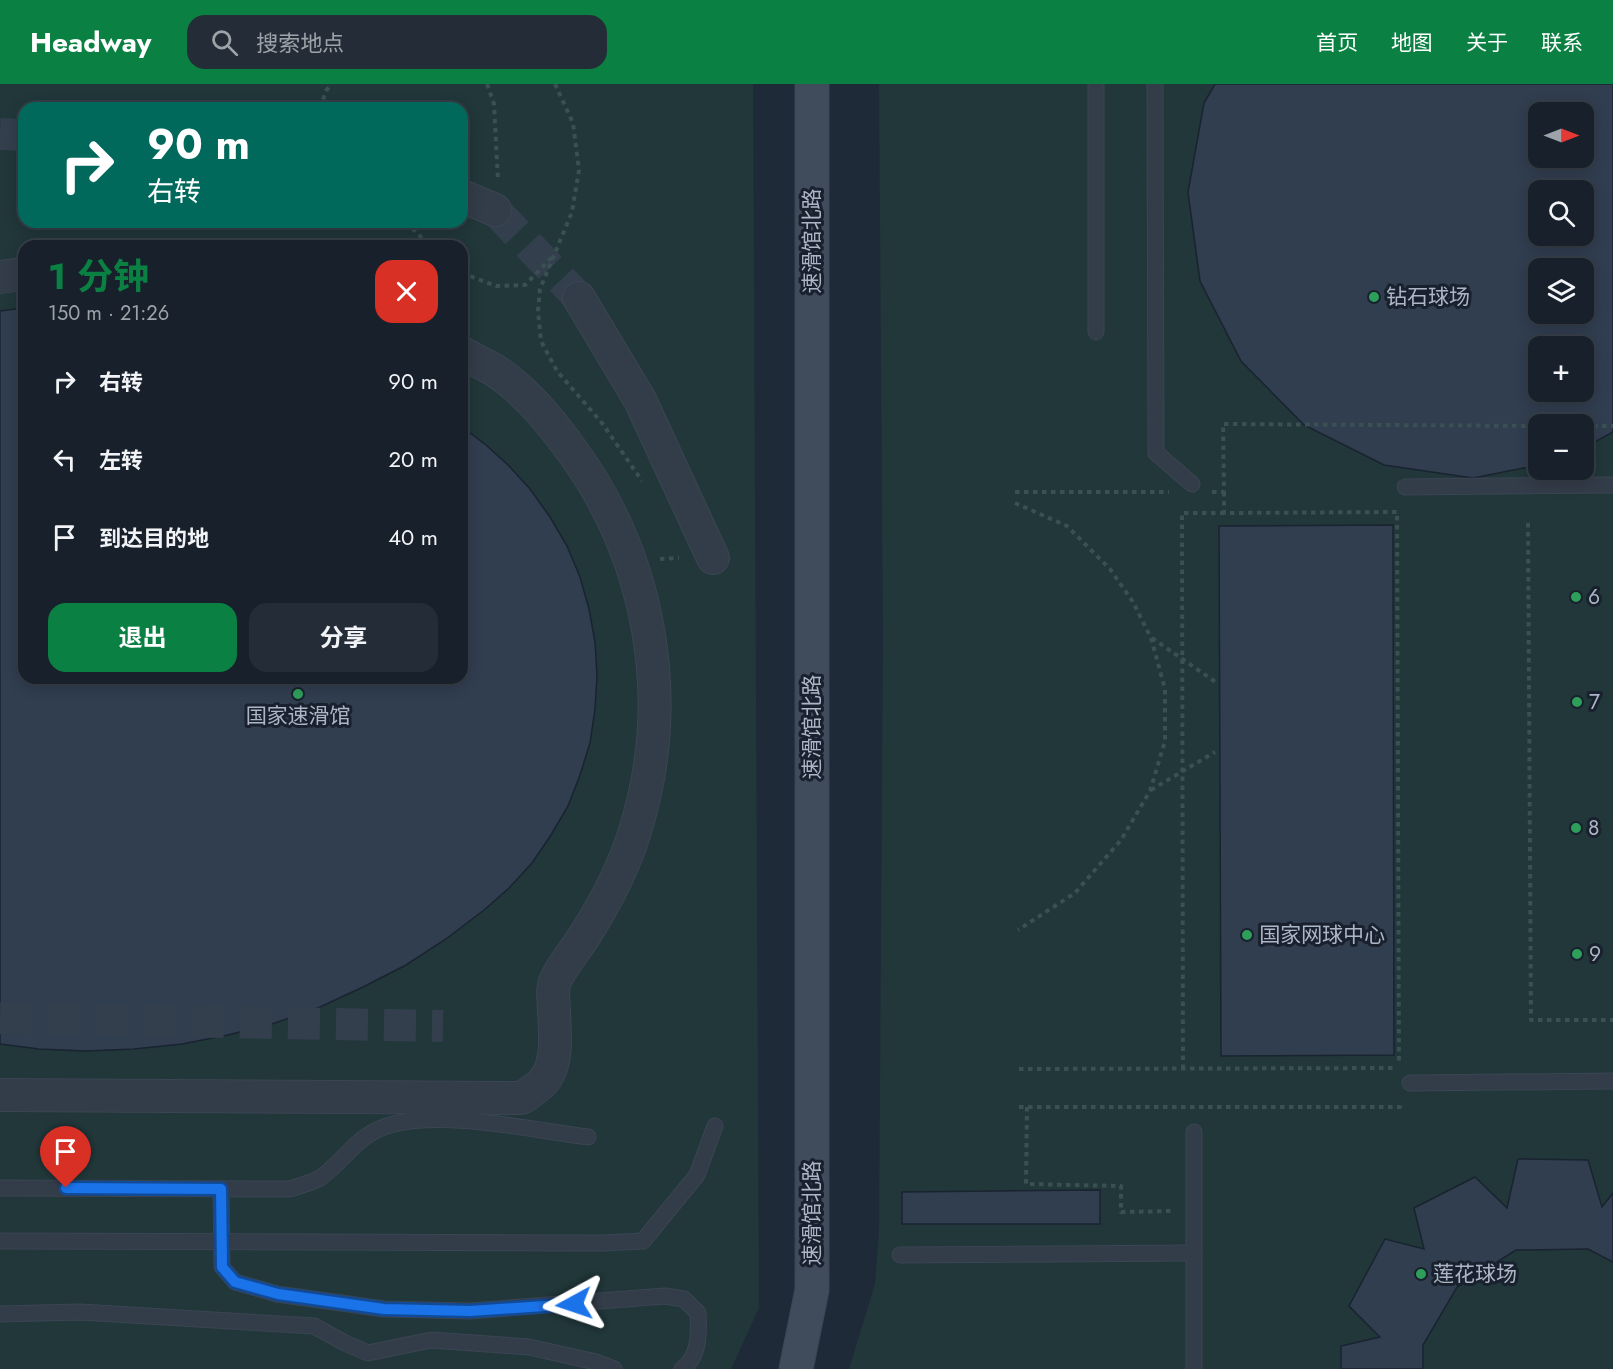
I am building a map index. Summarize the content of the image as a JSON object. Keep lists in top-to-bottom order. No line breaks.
{"streets":{"street":["速滑馆北路"]},"places":["钻石球场","6","国家速滑馆","7","8","国家网球中心","9","莲花球场"],"north":"right","page":{"header":"Headway","search":"搜索地点","nav":["首页","地图","关于","联系"],"map_buttons":["+","−"],"turn":["90 m","右转"],"heading":["1 分钟","150 m · 21:26"],"list":[{"name":"右转","value":"90 m"},{"name":"左转","value":"20 m"},{"name":"到达目的地","value":"40 m"}],"buttons":["退出","分享"]}}
